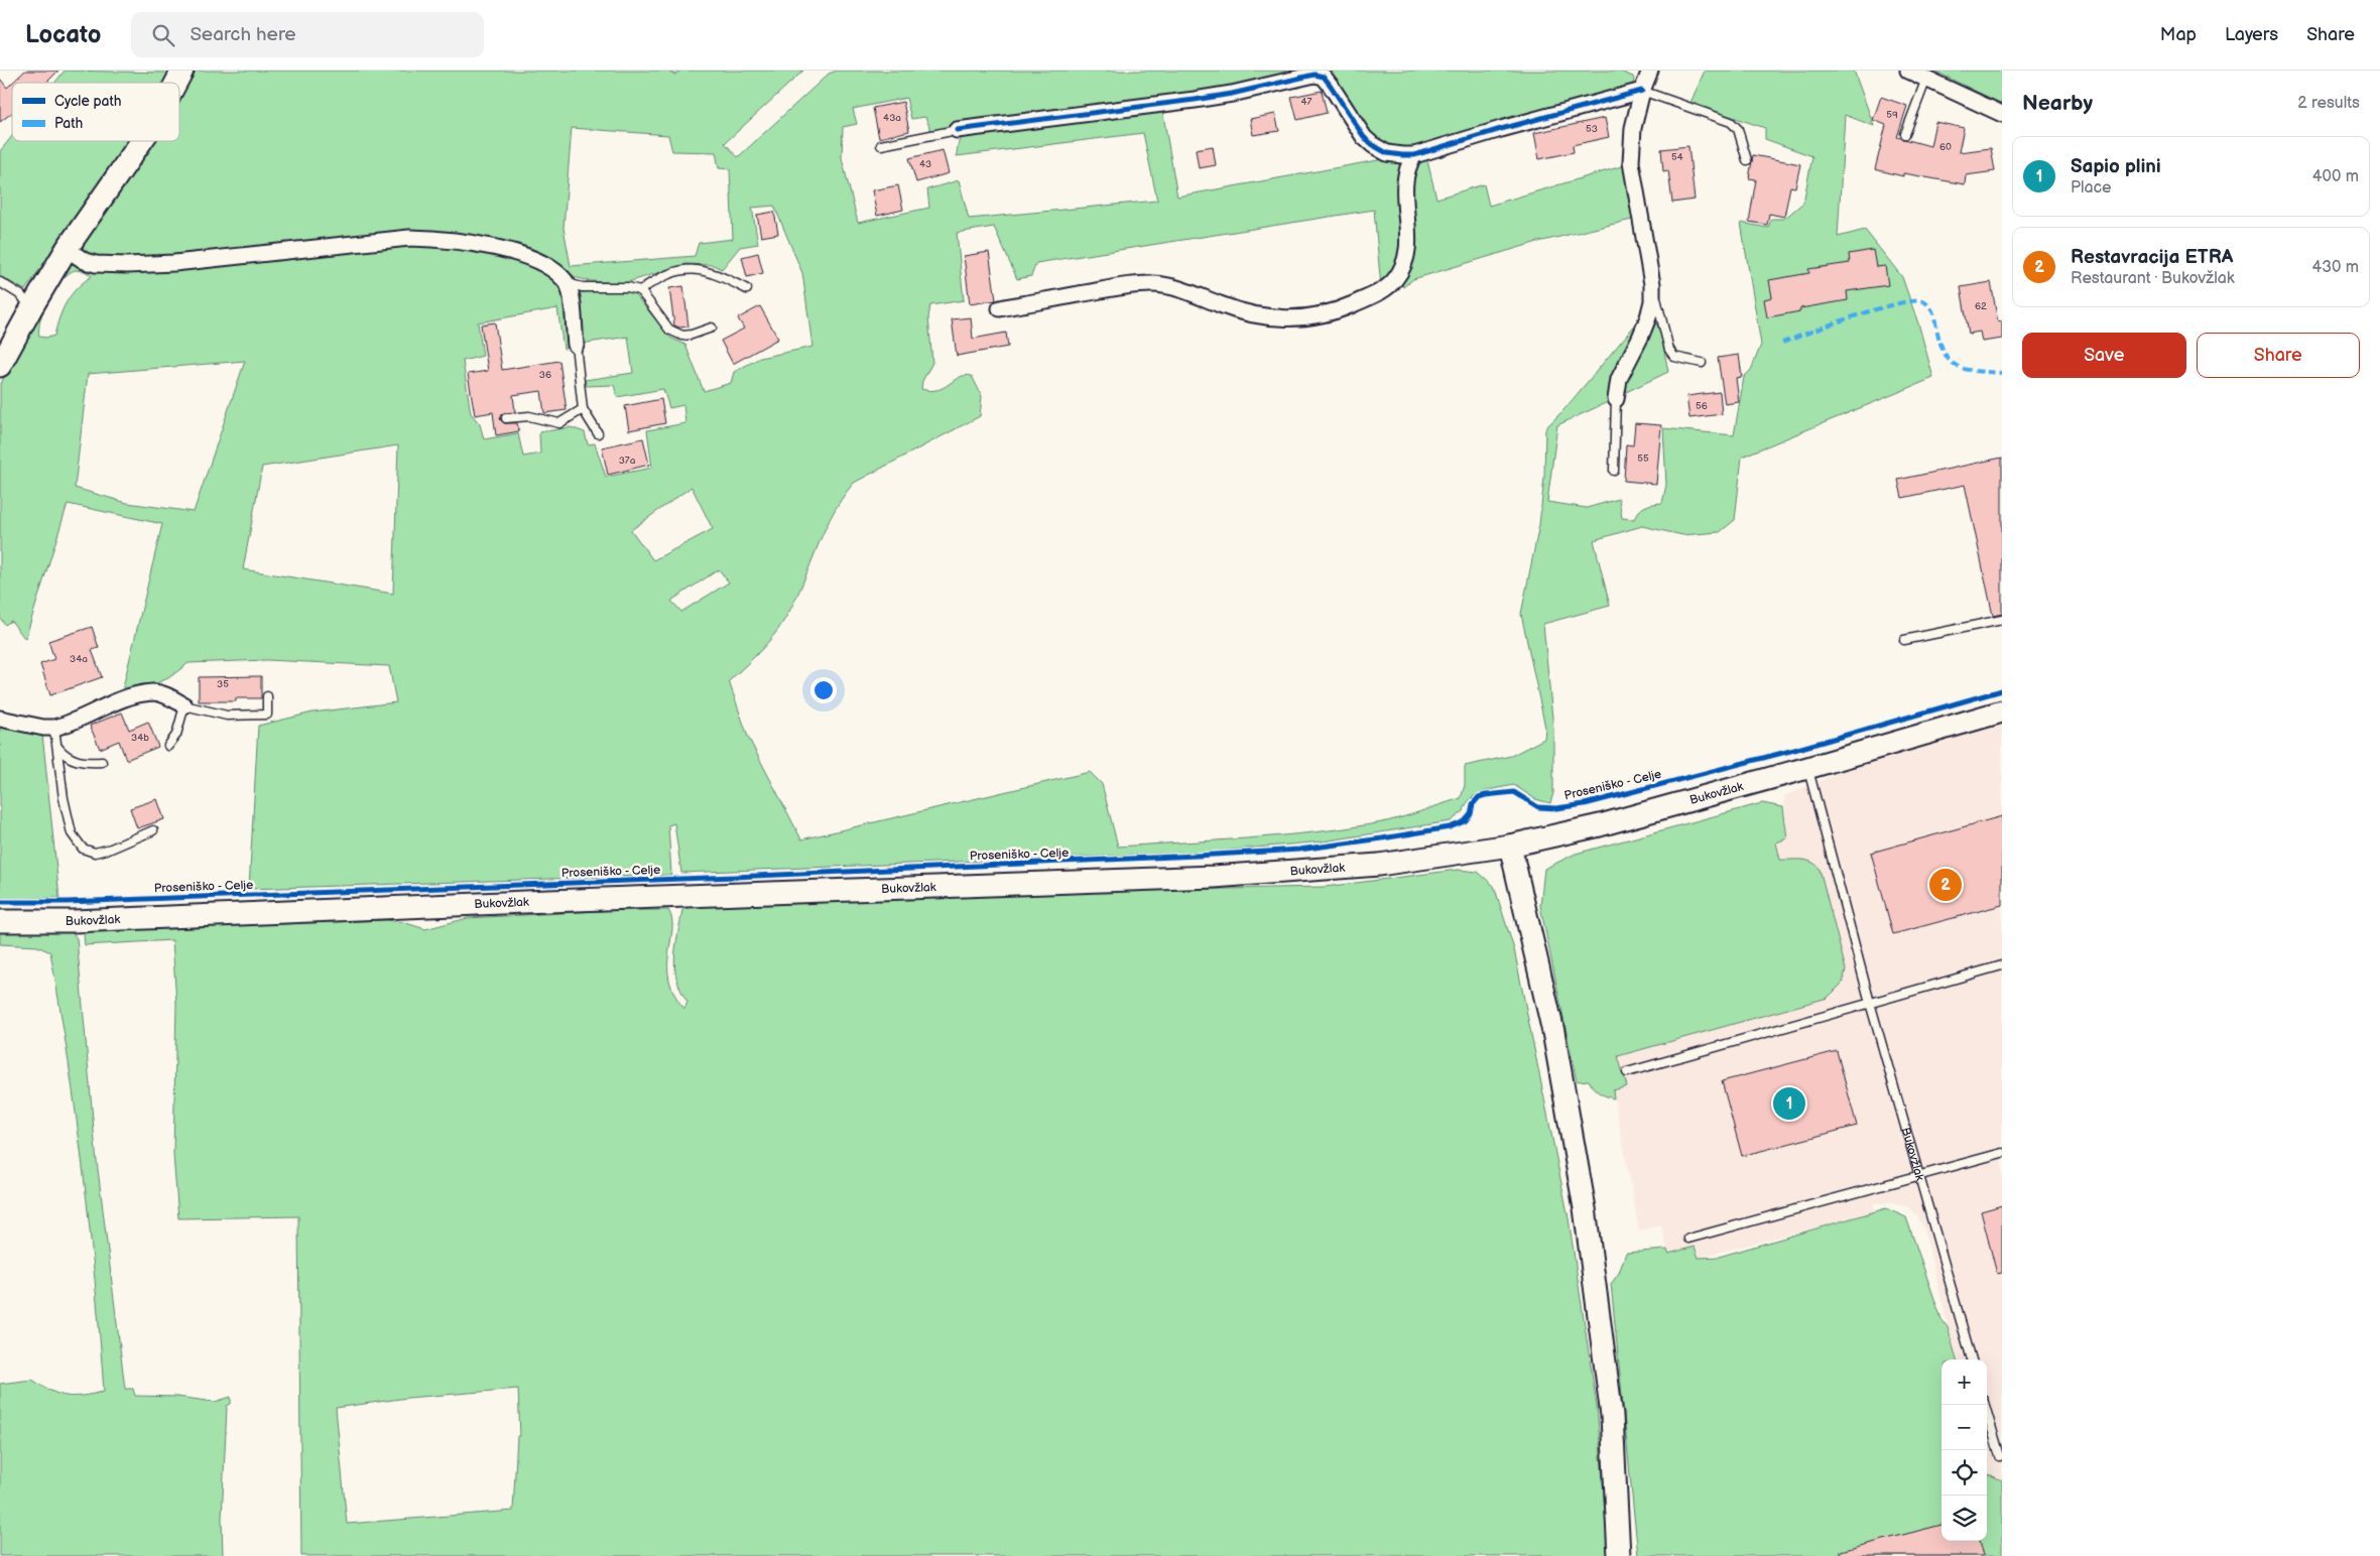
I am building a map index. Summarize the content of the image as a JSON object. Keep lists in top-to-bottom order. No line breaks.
{"streets":{"main road":["Bukovžlak"],"cycle path":["Proseniško - Celje"]},"house_numbers":["47","59","43a","53","60","54","43","62","36","56","55","37a","34a","35","34b"],"legend":["Cycle path","Path"],"page":{"header":"Locato","search":"Search here","nav":["Map","Layers","Share"],"heading":["Nearby","2 results"],"list":[{"mark":"1","name":"Sapio plini","note":"Place","value":"400 m"},{"mark":"2","name":"Restavracija ETRA","note":"Restaurant · Bukovžlak","value":"430 m"}],"buttons":["Save","Share"],"pins":["2","1"],"map_buttons":["+","−"]}}
